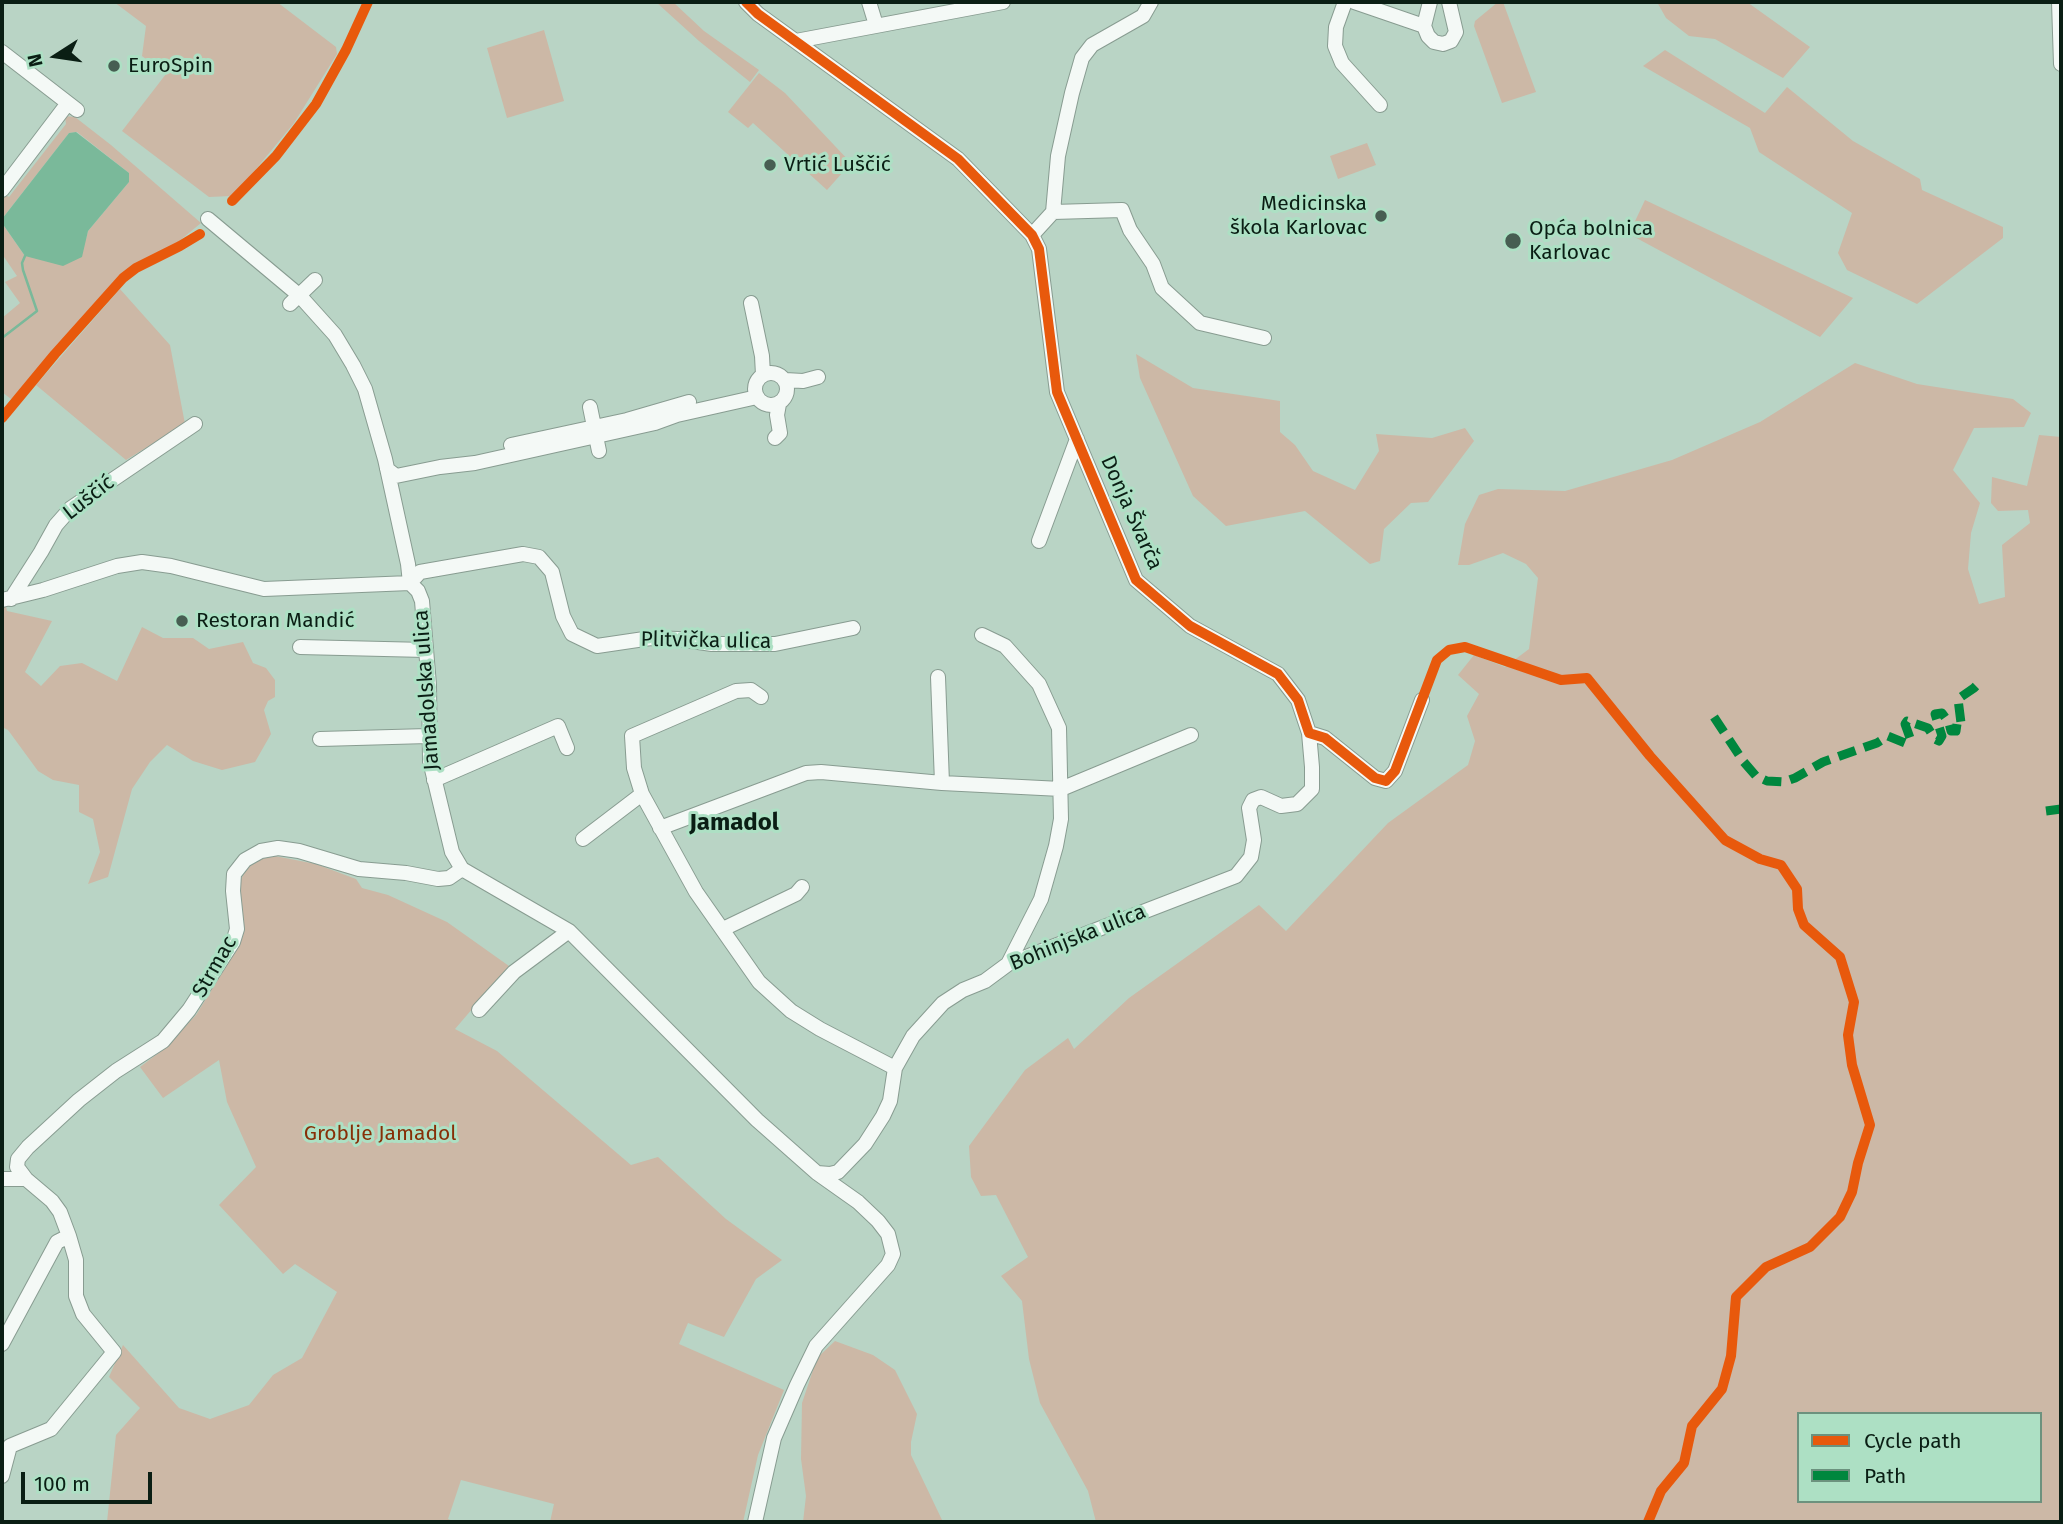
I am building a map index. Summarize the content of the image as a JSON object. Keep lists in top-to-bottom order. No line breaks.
{"streets":{"street":["Luščić","Donja Švarča","Plitvička ulica","Jamadolska ulica","Bohinjska ulica","Strmac"]},"crossings":[["Luščić","Jamadolska ulica"],["Donja Švarča","Bohinjska ulica"],["Plitvička ulica","Jamadolska ulica"],["Jamadolska ulica","Strmac"]],"districts":["Jamadol"],"parks":["Groblje Jamadol"],"places":["EuroSpin","Vrtić Luščić","Medicinska škola Karlovac","Opća bolnica Karlovac","Restoran Mandić"],"legend":["Cycle path","Path"],"scale_bar":"100 m","north":"left"}
